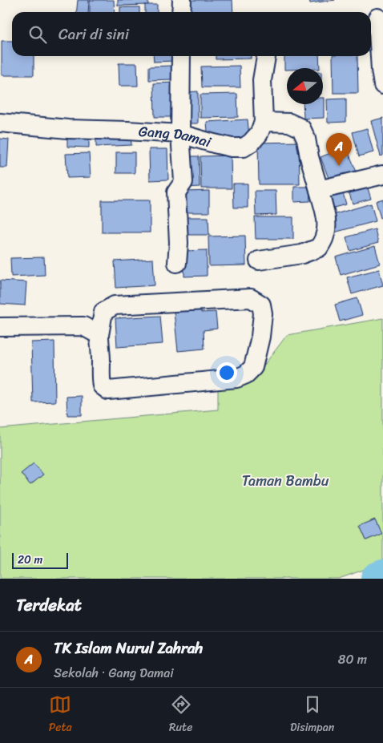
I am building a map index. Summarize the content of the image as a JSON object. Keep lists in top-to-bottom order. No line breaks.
{"streets":{"street":["Gang Damai"]},"parks":["Taman Bambu"],"scale_bar":"20 m","north":"left","page":{"search":"Cari di sini","pins":"A","scale":"20 m","heading":"Terdekat","list":[{"mark":"A","name":"TK Islam Nurul Zahrah","note":"Sekolah · Gang Damai","value":"80 m"}],"nav":["Peta","Rute","Disimpan"]}}
